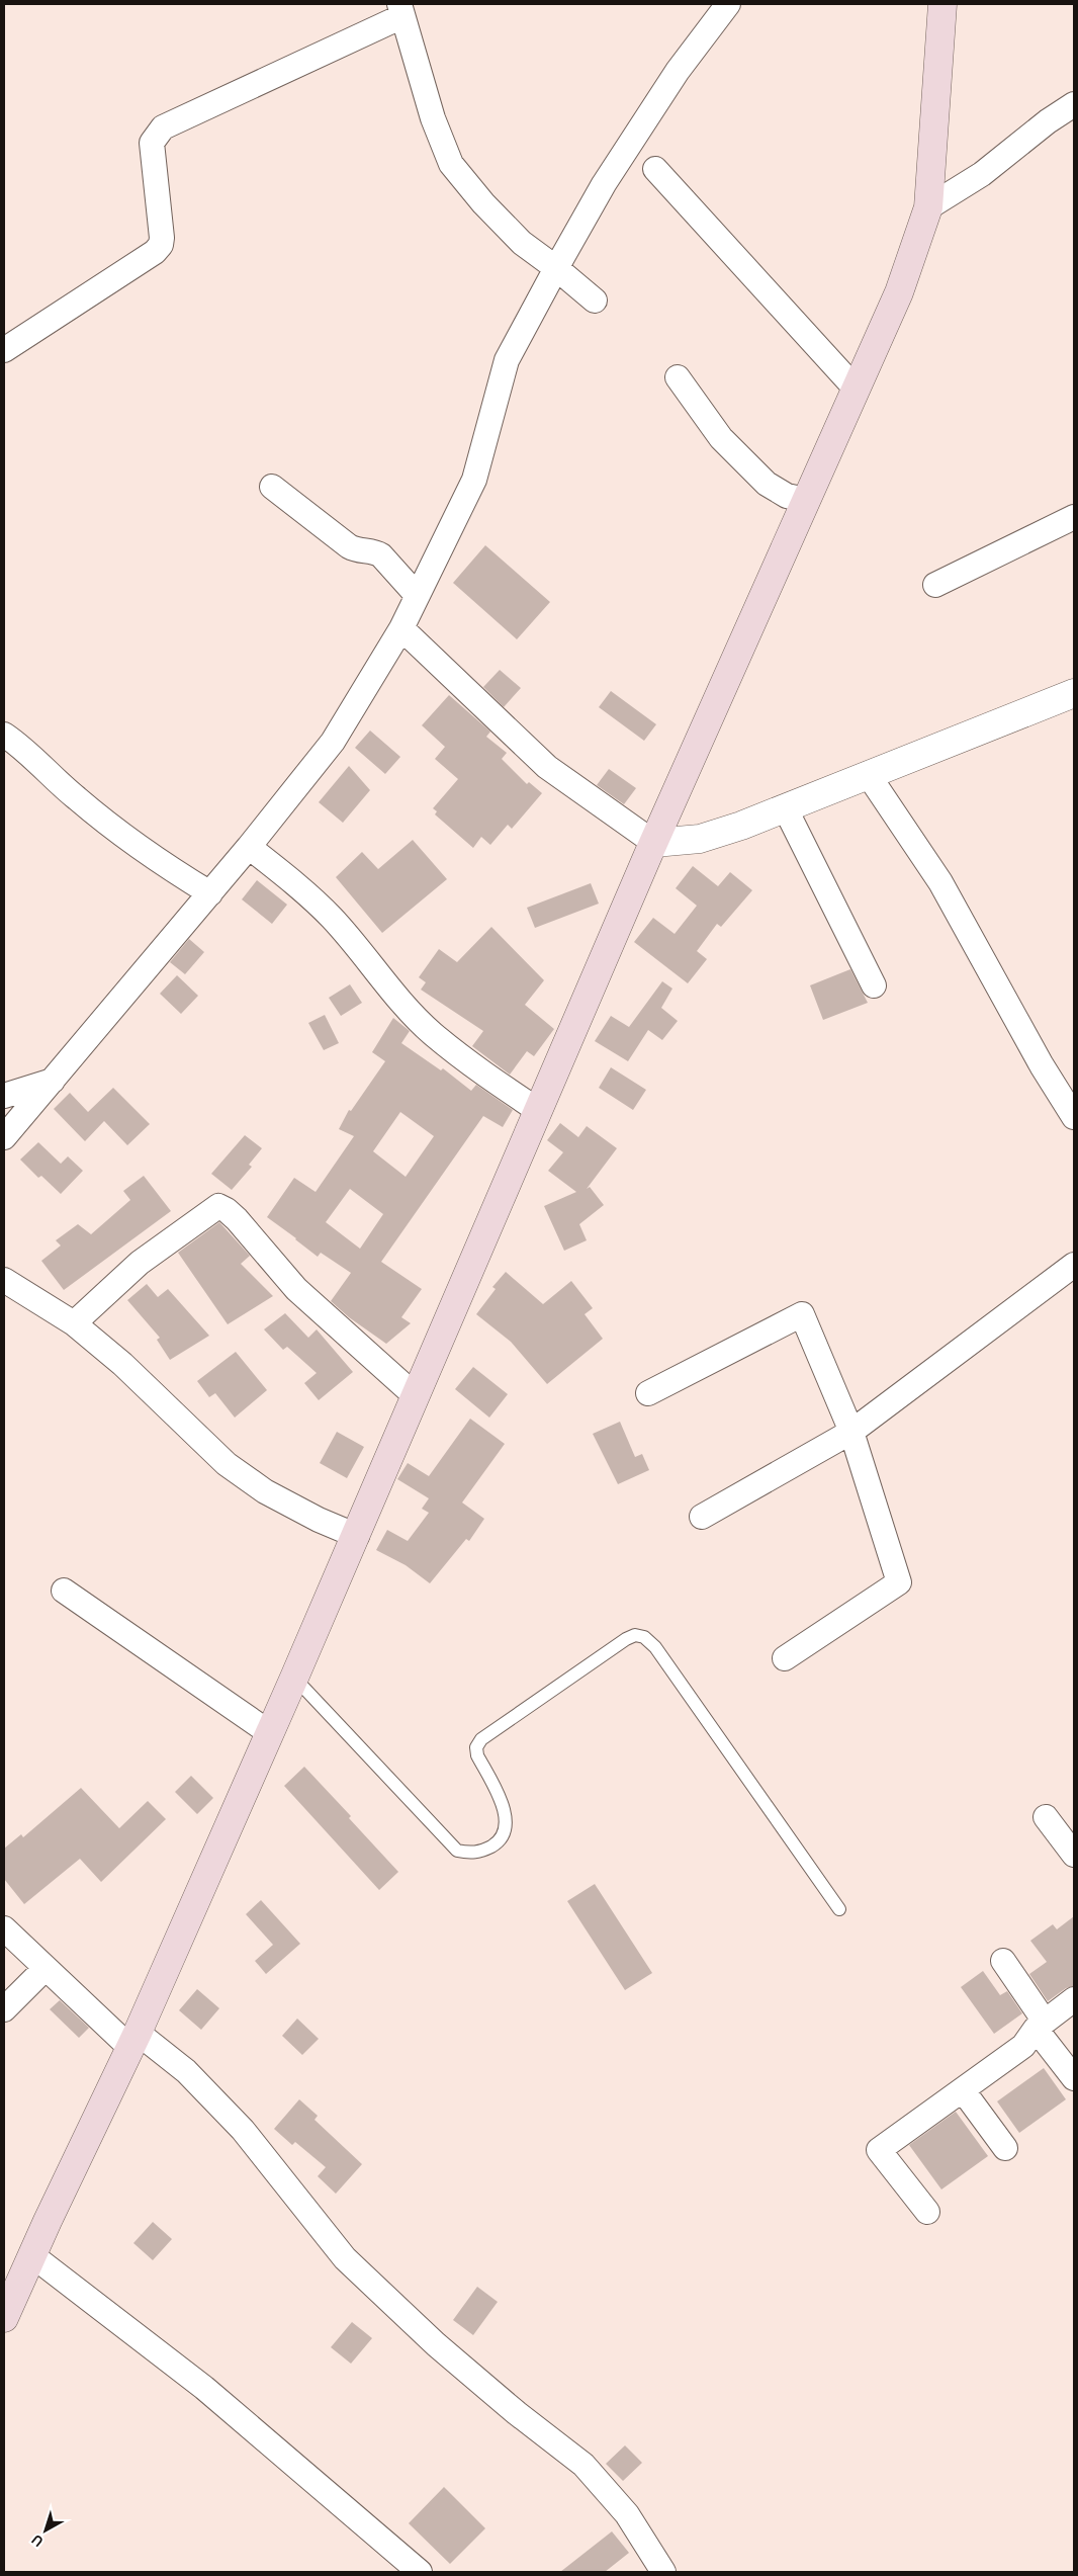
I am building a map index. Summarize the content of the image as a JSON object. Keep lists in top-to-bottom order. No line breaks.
{"north":"bottom left"}
